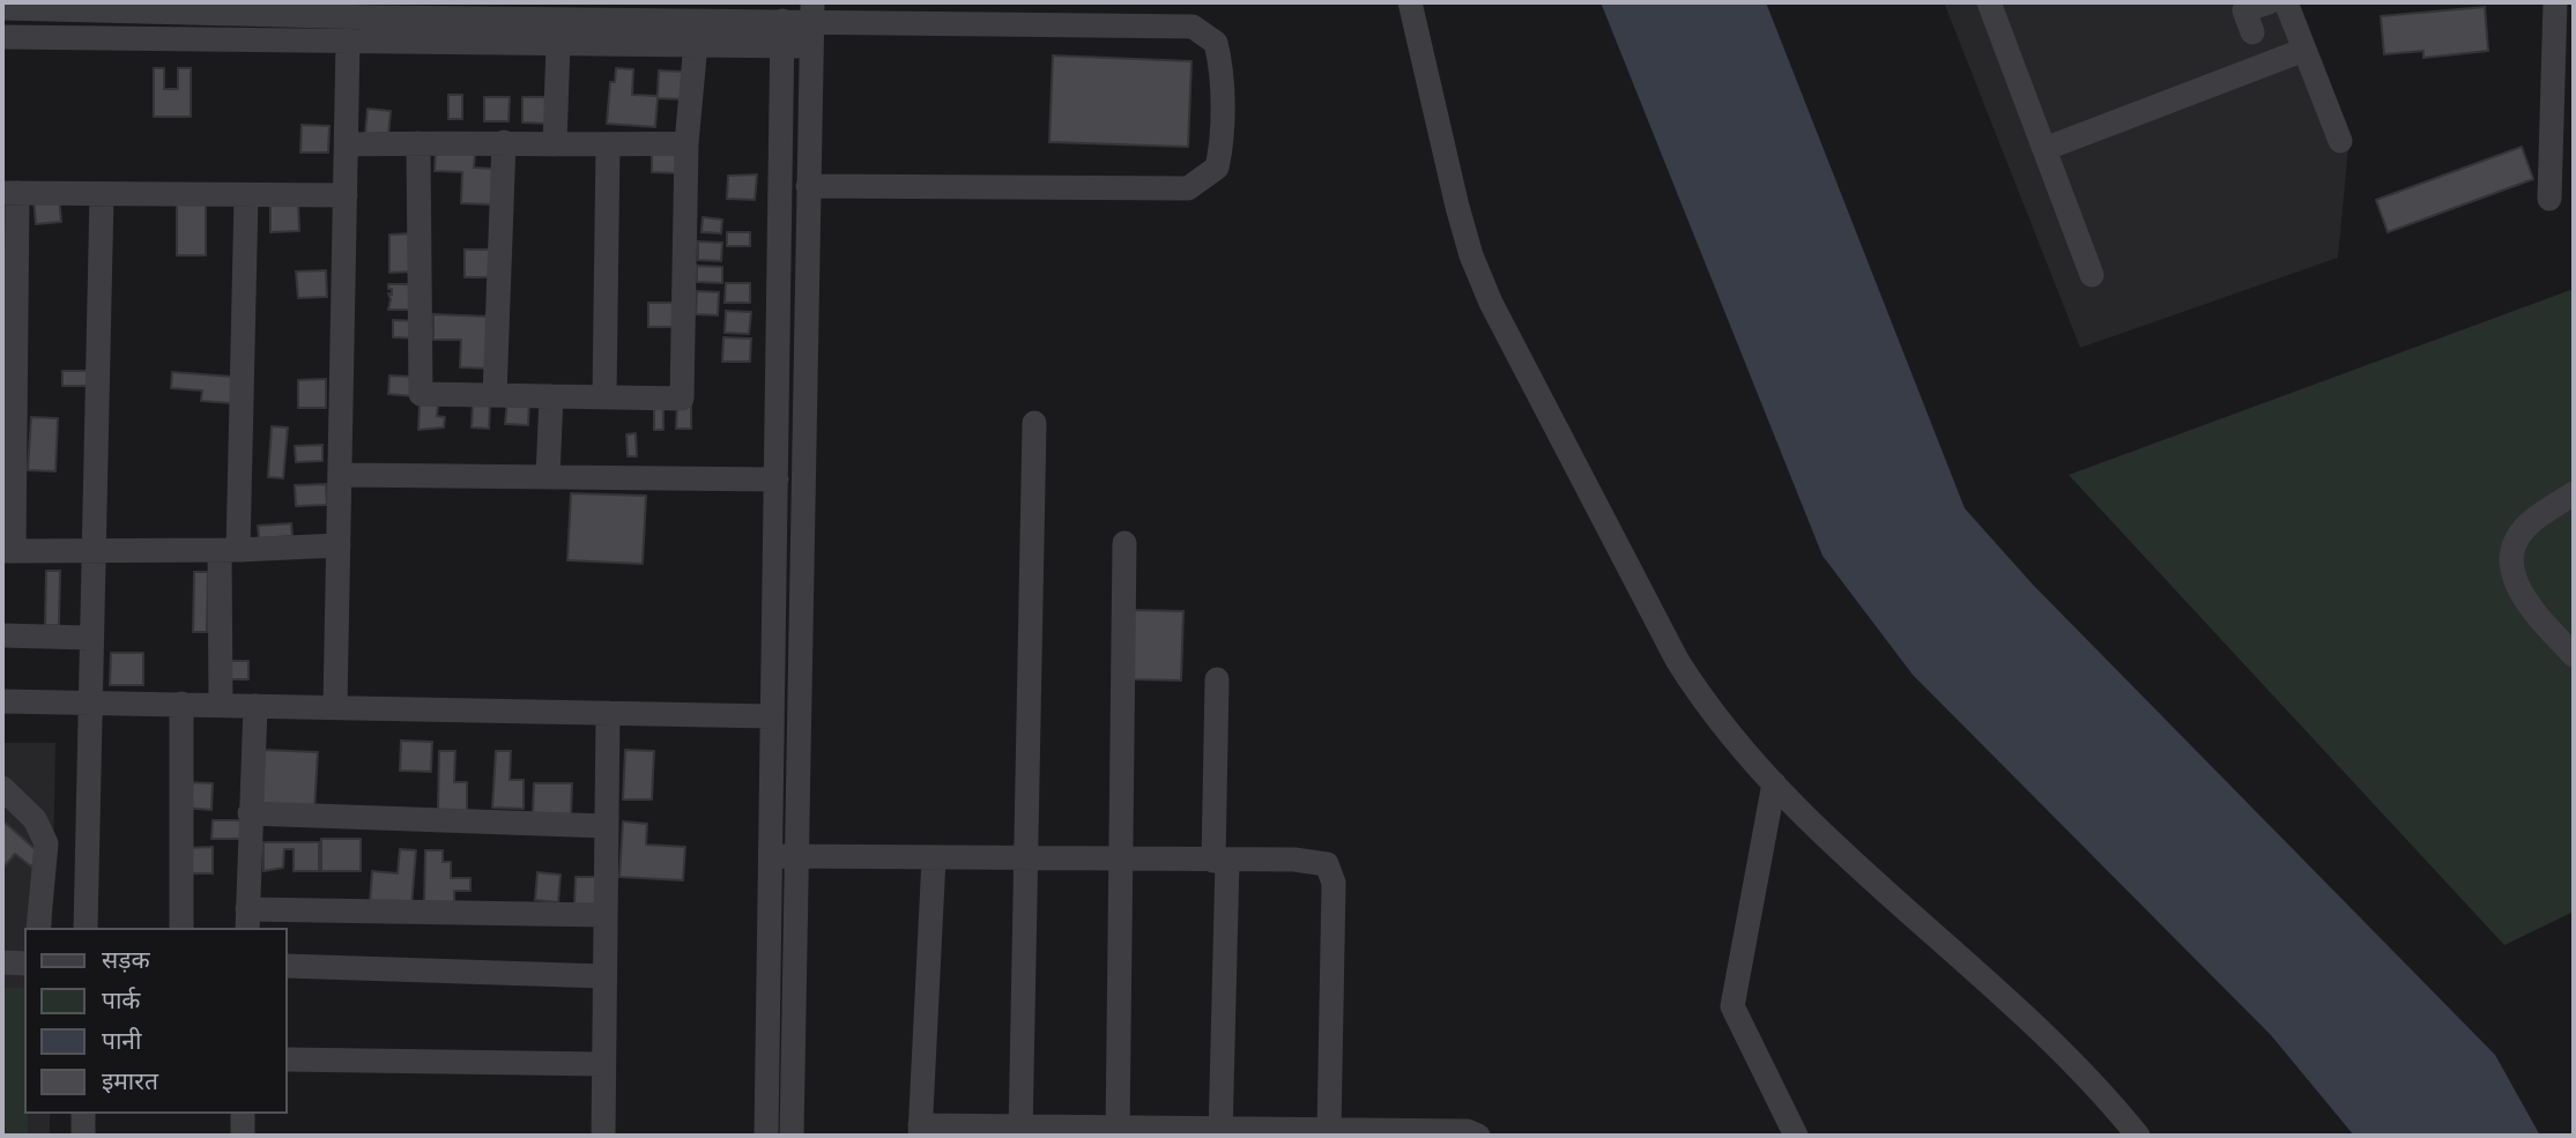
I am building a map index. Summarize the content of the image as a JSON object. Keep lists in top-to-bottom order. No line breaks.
{"legend":["सड़क","पार्क","पानी","इमारत"]}
